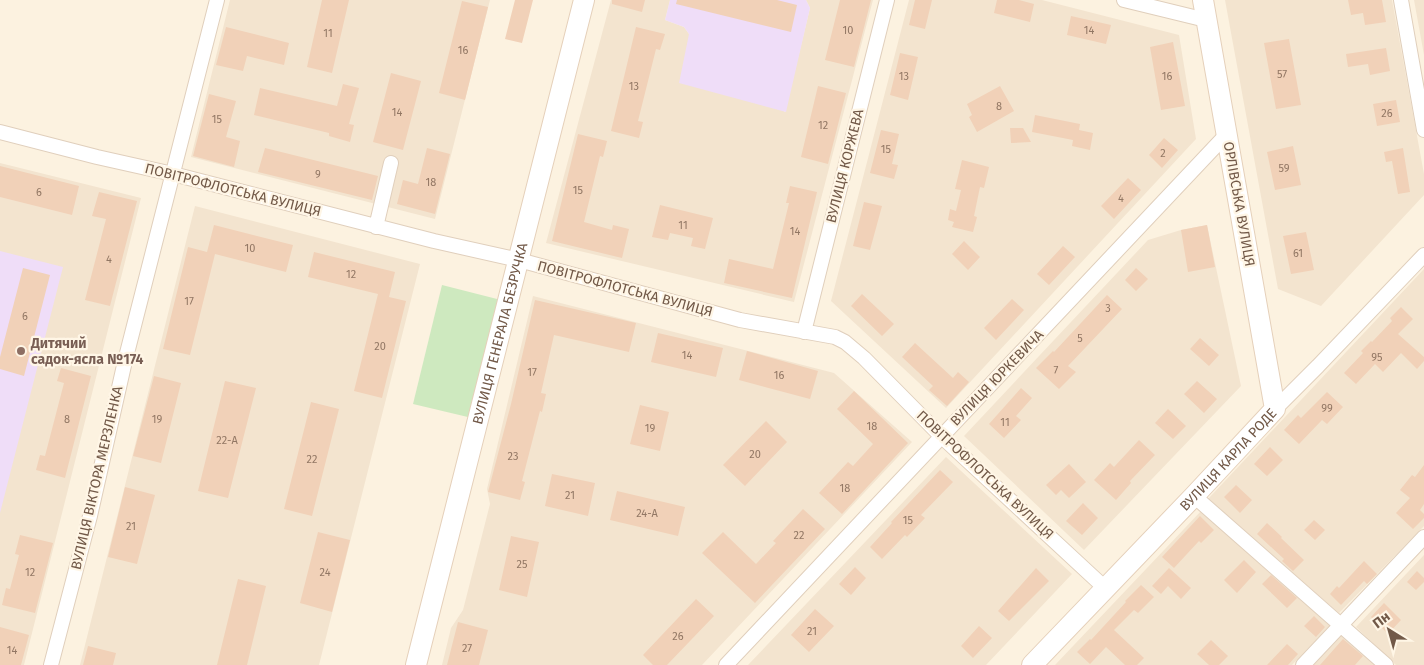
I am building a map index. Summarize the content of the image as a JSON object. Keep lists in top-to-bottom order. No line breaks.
{"streets":{"street":["ВУЛИЦЯ КОРЖЕВА","ПОВІТРОФЛОТСЬКА ВУЛИЦЯ","ОРЛІВСЬКА ВУЛИЦЯ","ВУЛИЦЯ ГЕНЕРАЛА БЕЗРУЧКА","ВУЛИЦЯ ЮРКЕВИЧА","ВУЛИЦЯ КАРЛА РОДЕ","ВУЛИЦЯ ВІКТОРА МЕРЗЛЕНКА"]},"crossings":[["ВУЛИЦЯ КОРЖЕВА","ПОВІТРОФЛОТСЬКА ВУЛИЦЯ"],["ПОВІТРОФЛОТСЬКА ВУЛИЦЯ","ВУЛИЦЯ ГЕНЕРАЛА БЕЗРУЧКА"],["ПОВІТРОФЛОТСЬКА ВУЛИЦЯ","ВУЛИЦЯ ЮРКЕВИЧА"],["ПОВІТРОФЛОТСЬКА ВУЛИЦЯ","ВУЛИЦЯ КАРЛА РОДЕ"],["ПОВІТРОФЛОТСЬКА ВУЛИЦЯ","ВУЛИЦЯ ВІКТОРА МЕРЗЛЕНКА"],["ОРЛІВСЬКА ВУЛИЦЯ","ВУЛИЦЯ ЮРКЕВИЧА"],["ОРЛІВСЬКА ВУЛИЦЯ","ВУЛИЦЯ КАРЛА РОДЕ"]],"places":["Дитячий садок-ясла №174"],"house_numbers":["10","14","11","16","57","13","16","13","8","14","26","15","12","15","2","59","9","18","15","6","4","11","14","10","61","4","12","17","3","6","5","20","14","95","7","17","16","99","8","19","11","18","19","22-А","20","23","22","18","21","24-А","15","21","22","25","12","24","21","26","27","14"],"north":"top left"}
